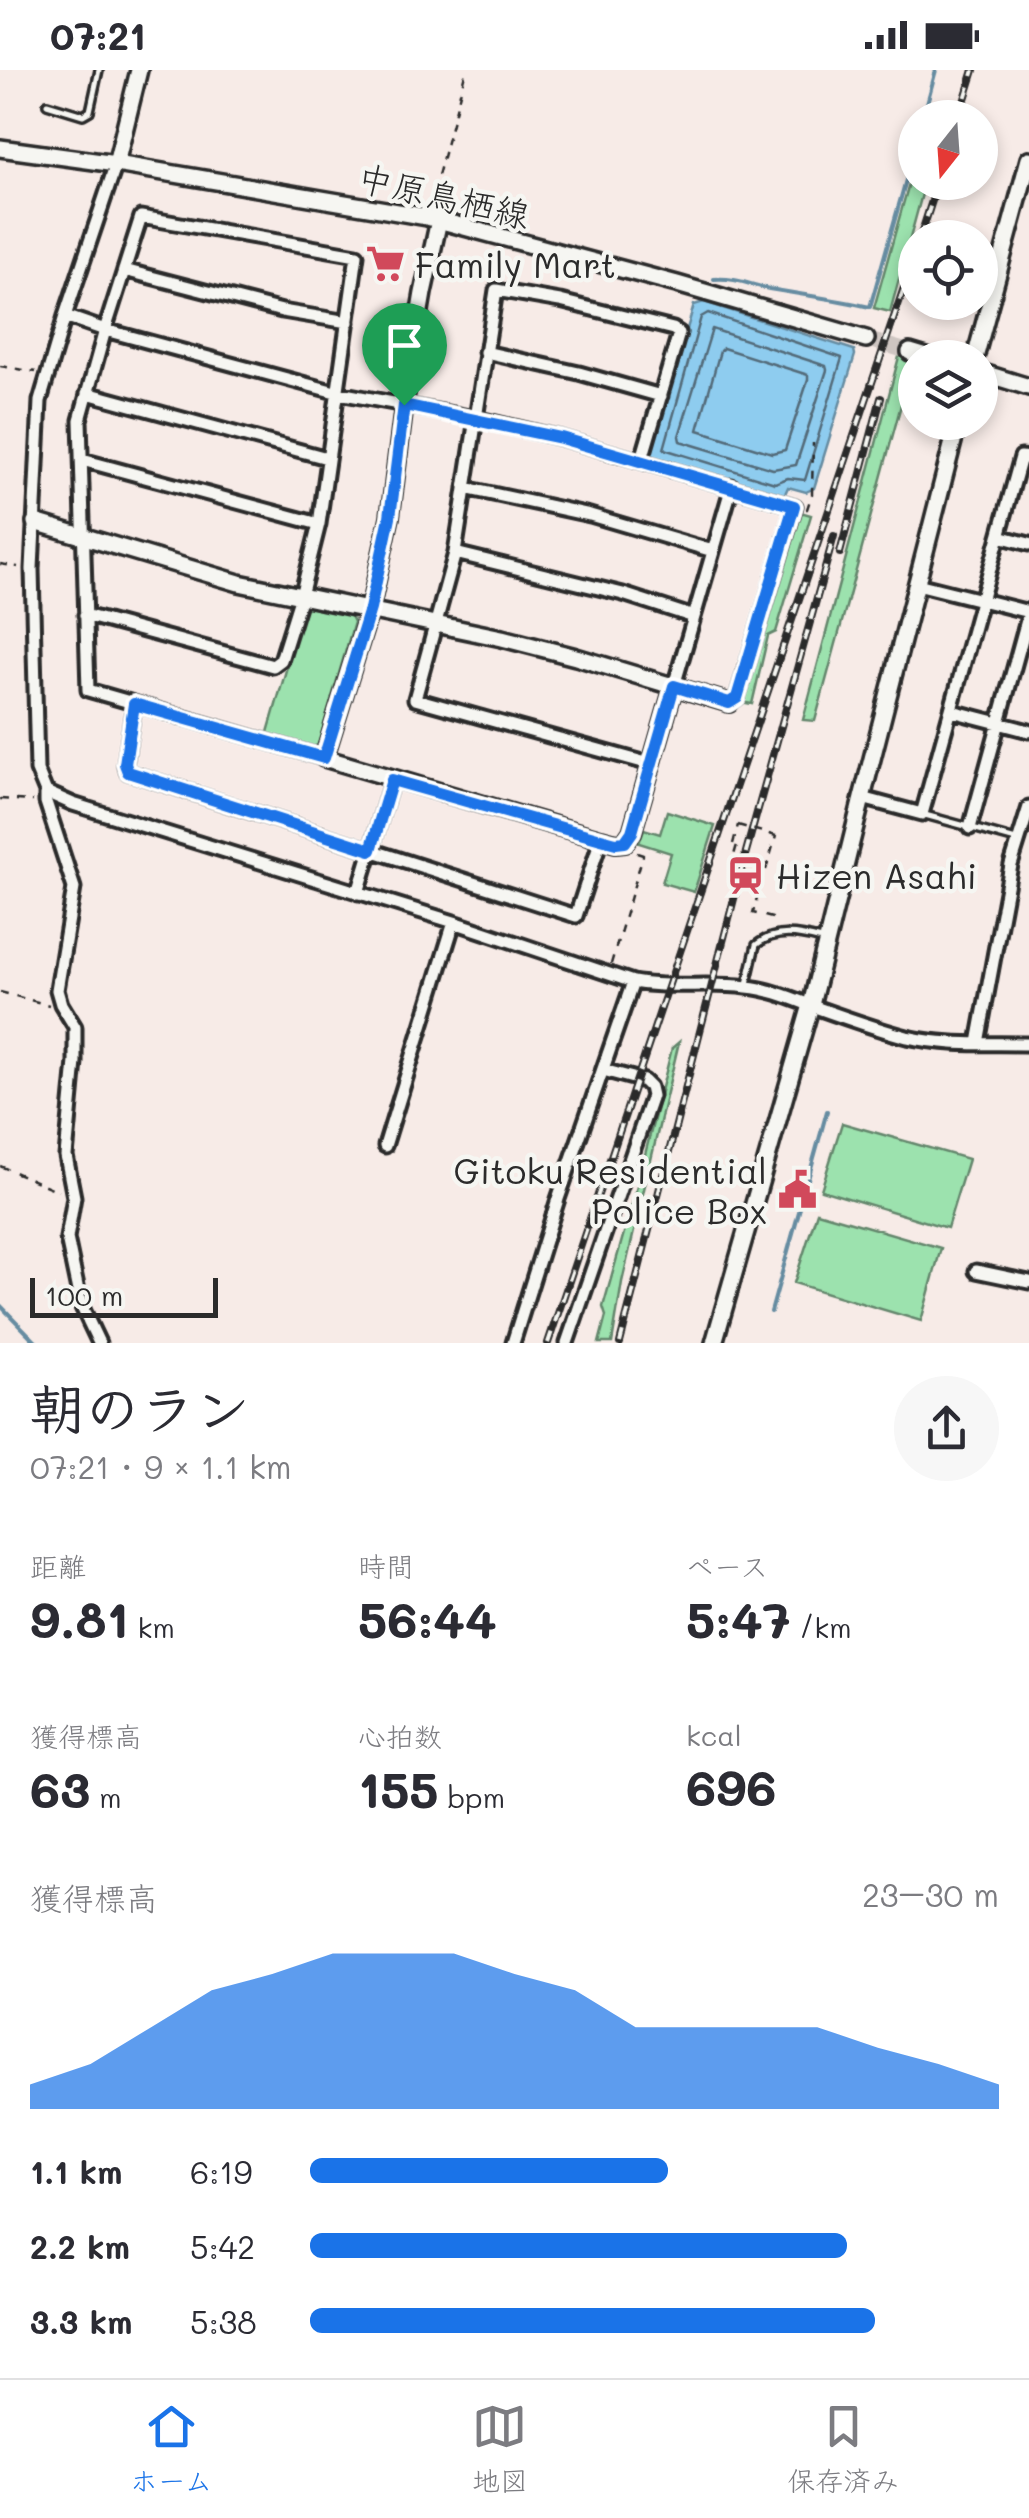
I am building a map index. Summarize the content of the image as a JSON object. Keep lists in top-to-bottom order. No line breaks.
{"streets":{"street":["中原鳥栖線"]},"places":{"supermarket":["Family Mart"],"station":["Hizen Asahi"],"public building":["Gitoku Residential Police Box"]},"scale_bar":"100 m","north":"bottom","page":{"status":"07:21","scale":"100 m","heading":["朝のラン","07:21 · 9 × 1.1 km"],"stats":[["距離","9.81 km"],["時間","56:44"],["ペース","5:47 /km"],["獲得標高","63 m"],["心拍数","155 bpm"],["kcal","696"]],"chart":["獲得標高","23–30 m"],"list":[{"name":"1.1 km","note":"6:19"},{"name":"2.2 km","note":"5:42"},{"name":"3.3 km","note":"5:38"}],"tabs":["ホーム","地図","保存済み"]}}
